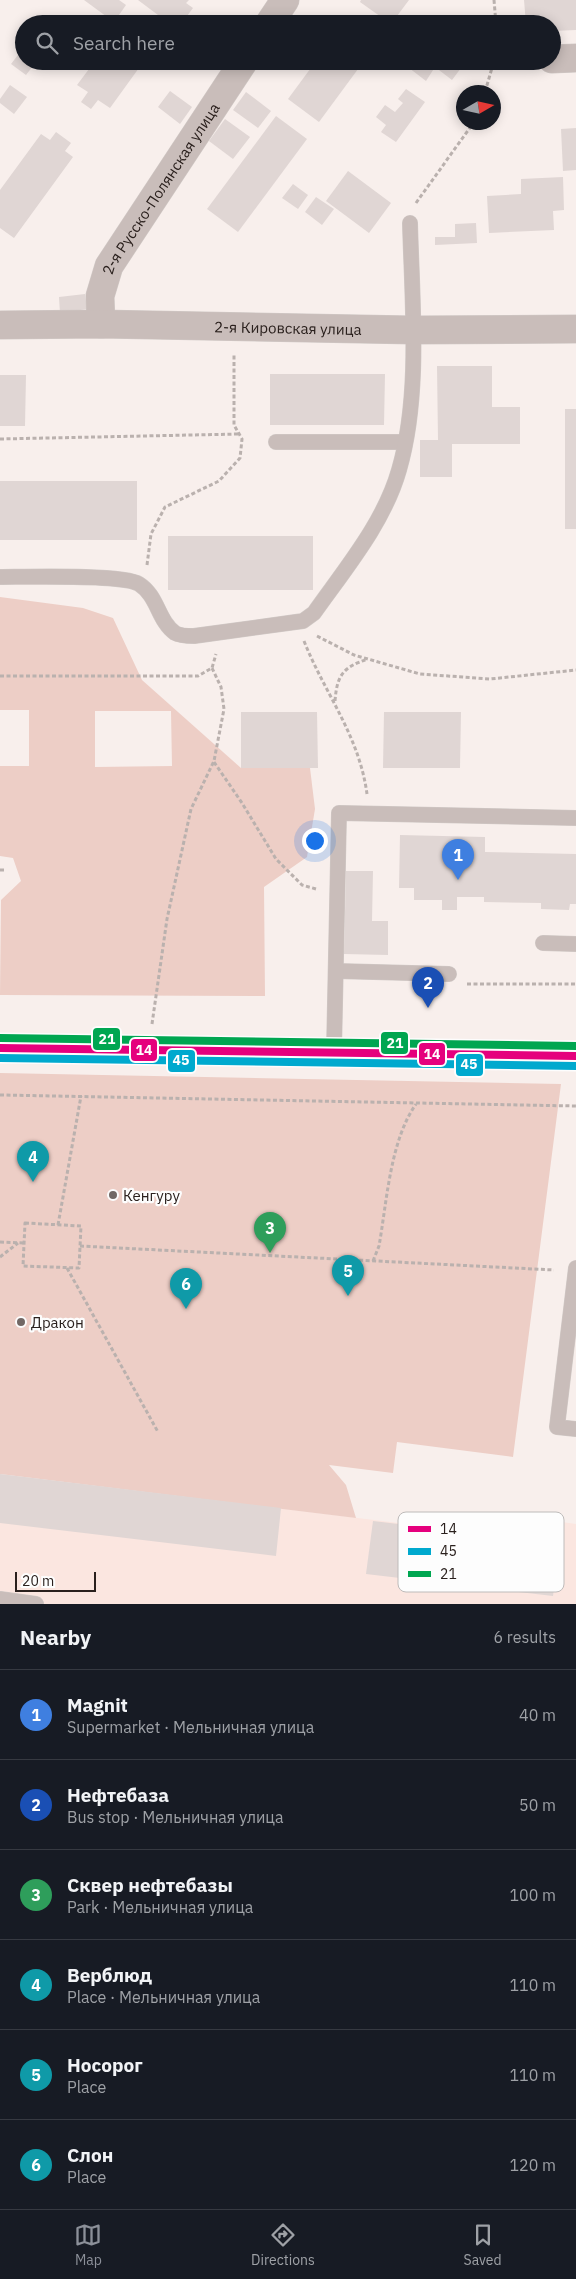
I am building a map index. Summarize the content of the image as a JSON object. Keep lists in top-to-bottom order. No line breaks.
{"streets":{"street":["2-я Русско-Полянская улица","2-я Кировская улица"]},"crossings":[["2-я Русско-Полянская улица","2-я Кировская улица"]],"places":["Кенгуру","Дракон"],"lines":["transit line 21","transit line 14","transit line 45"],"legend":["14","45","21"],"scale_bar":"20 m","north":"right","page":{"search":"Search here","pins":["1","2","4","3","5","6"],"scale":"20 m","heading":["Nearby","6 results"],"list":[{"mark":"1","name":"Magnit","note":"Supermarket · Мельничная улица","value":"40 m"},{"mark":"2","name":"Нефтебаза","note":"Bus stop · Мельничная улица","value":"50 m"},{"mark":"3","name":"Сквер нефтебазы","note":"Park · Мельничная улица","value":"100 m"},{"mark":"4","name":"Верблюд","note":"Place · Мельничная улица","value":"110 m"},{"mark":"5","name":"Носорог","note":"Place","value":"110 m"},{"mark":"6","name":"Слон","note":"Place","value":"120 m"}],"nav":["Map","Directions","Saved"]}}
